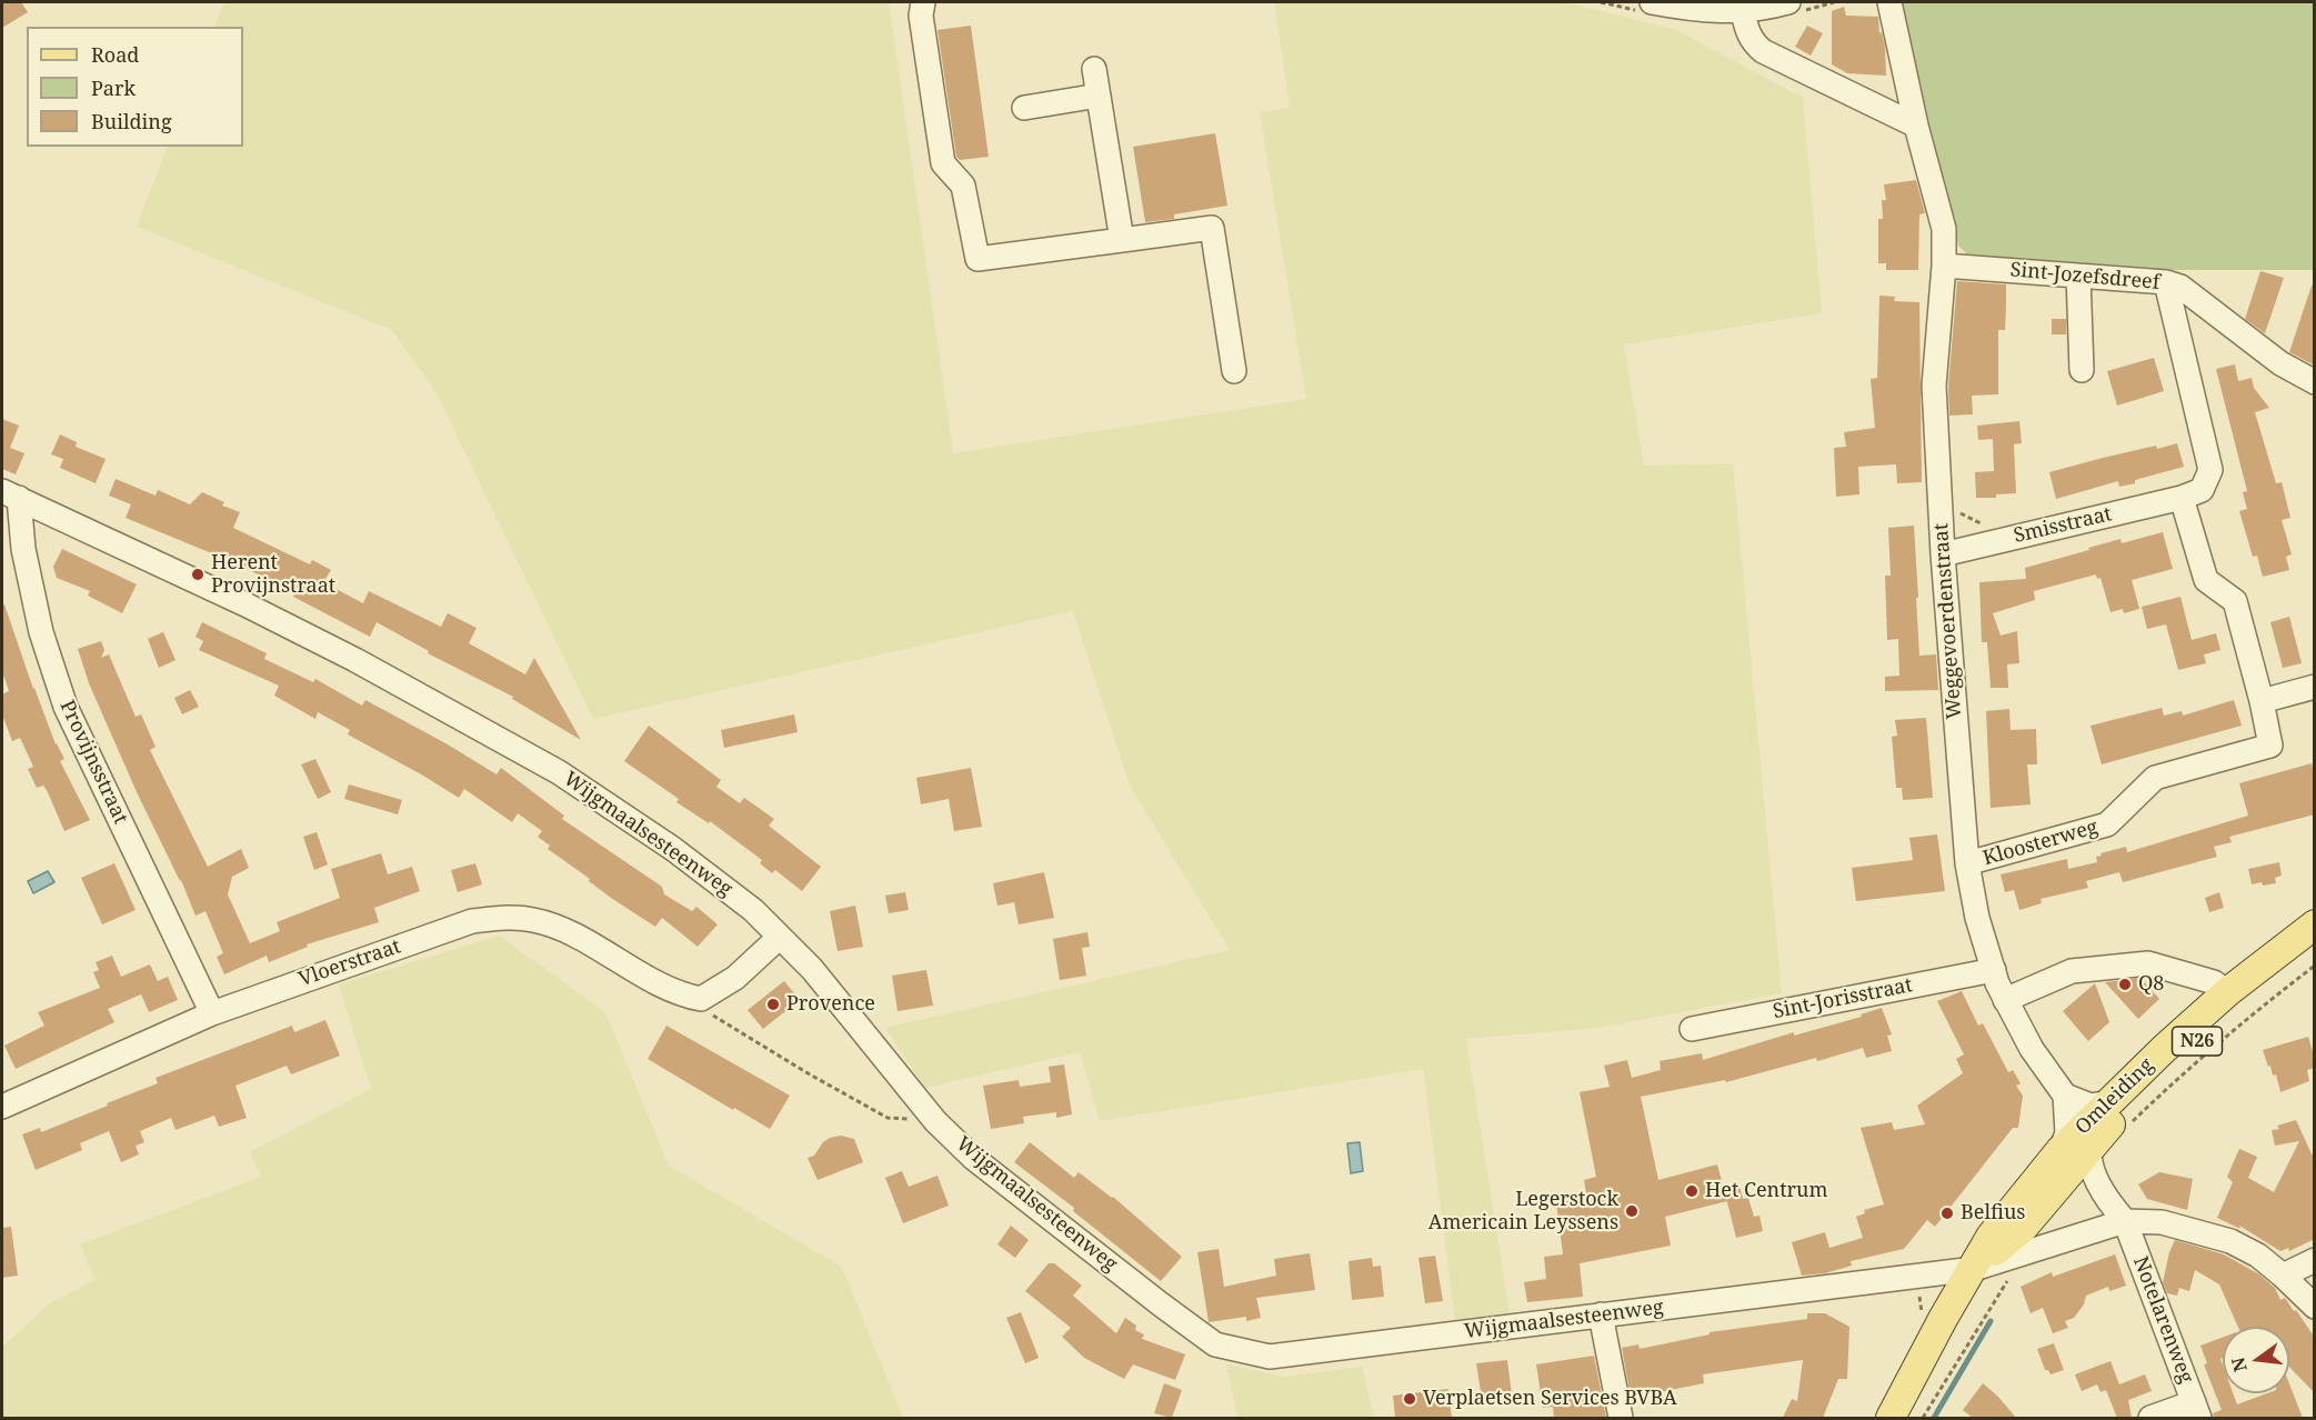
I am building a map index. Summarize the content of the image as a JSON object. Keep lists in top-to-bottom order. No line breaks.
{"streets":{"main road":["N26","Omleiding"],"street":["Sint-Jozefsdreef","Smisstraat","Weggevoerdenstraat","Provijnsstraat","Wijgmaalsesteenweg","Kloosterweg","Vloerstraat","Sint-Jorisstraat","Notelarenweg"]},"crossings":[["Sint-Jozefsdreef","Smisstraat"],["Sint-Jozefsdreef","Weggevoerdenstraat"],["Smisstraat","Weggevoerdenstraat"],["Weggevoerdenstraat","Kloosterweg"],["Weggevoerdenstraat","Sint-Jorisstraat"],["Provijnsstraat","Wijgmaalsesteenweg"],["Provijnsstraat","Vloerstraat"],["Wijgmaalsesteenweg","Omleiding"],["Wijgmaalsesteenweg","Notelarenweg"],["Omleiding","Notelarenweg"]],"places":["Herent Provijnstraat","Q8","Provence","Het Centrum","Legerstock Americain Leyssens","Belfius","Verplaetsen Services BVBA"],"legend":["Road","Park","Building"],"north":"left"}
